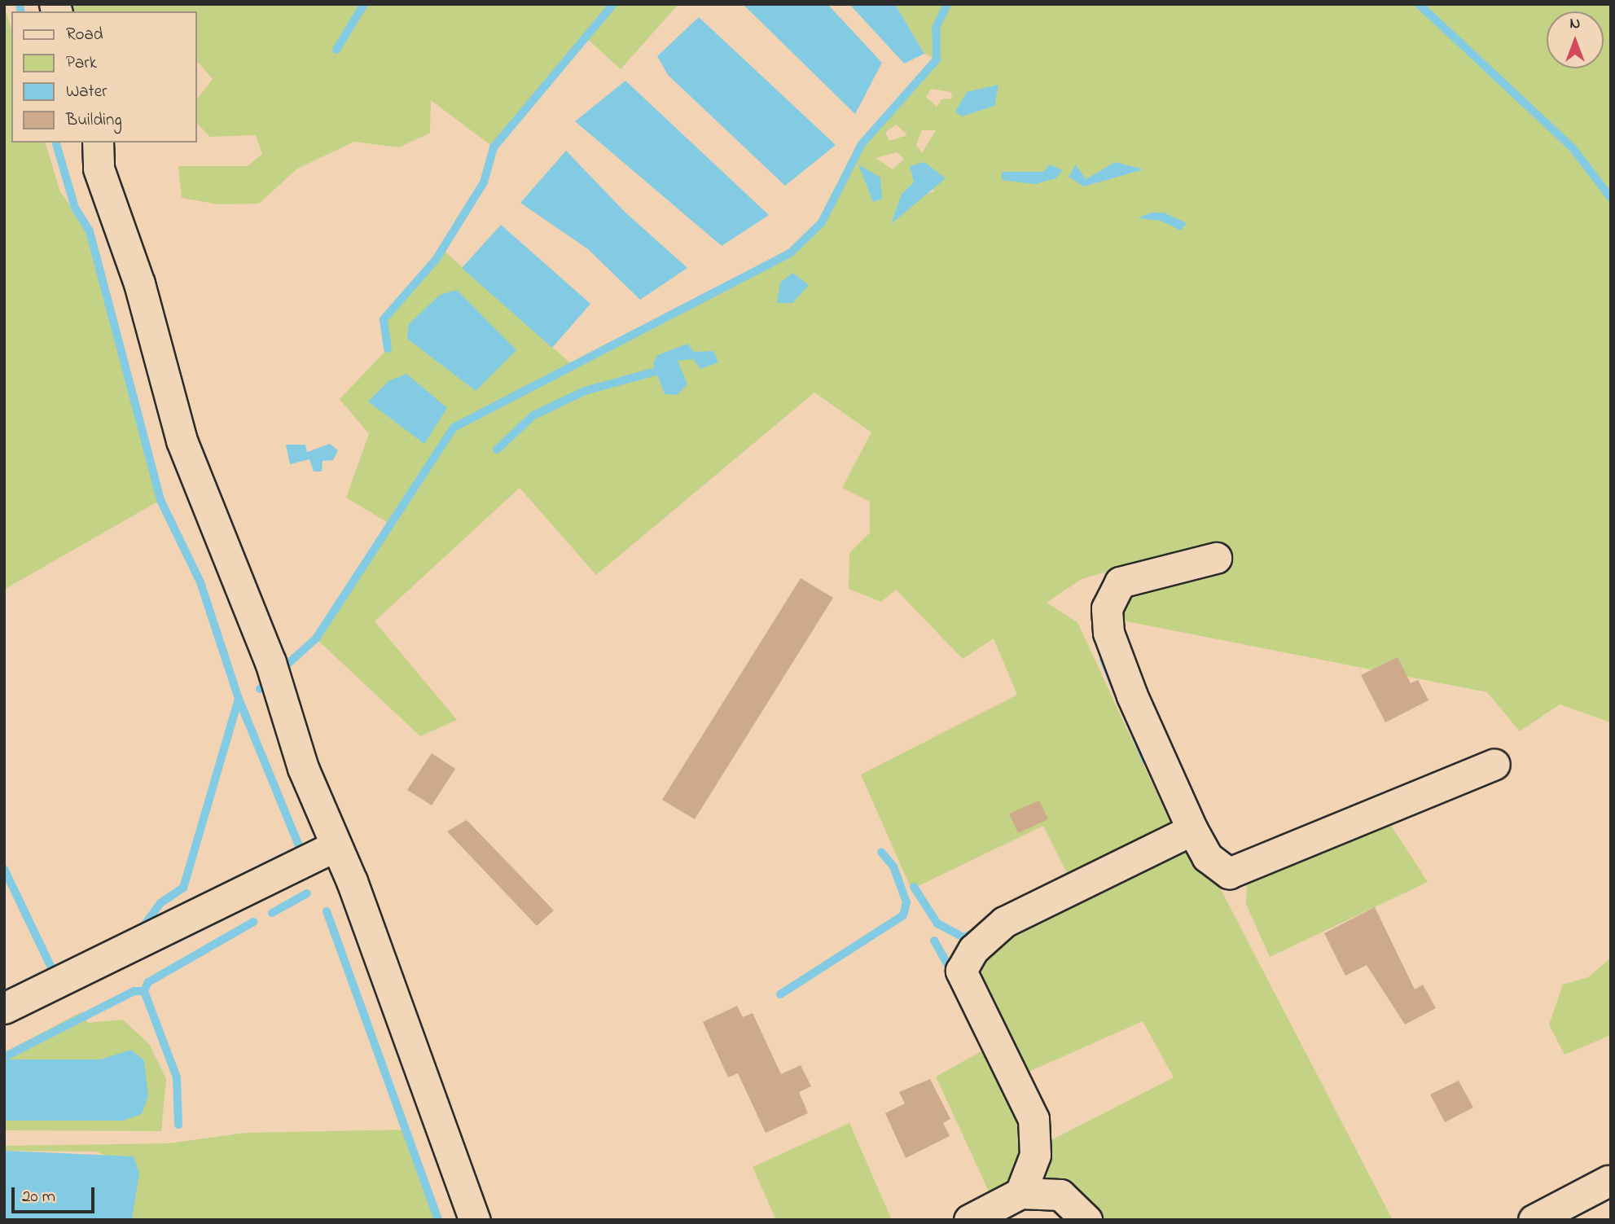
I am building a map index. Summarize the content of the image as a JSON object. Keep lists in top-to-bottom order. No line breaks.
{"legend":["Road","Park","Water","Building"],"scale_bar":"20 m","north":"top"}
